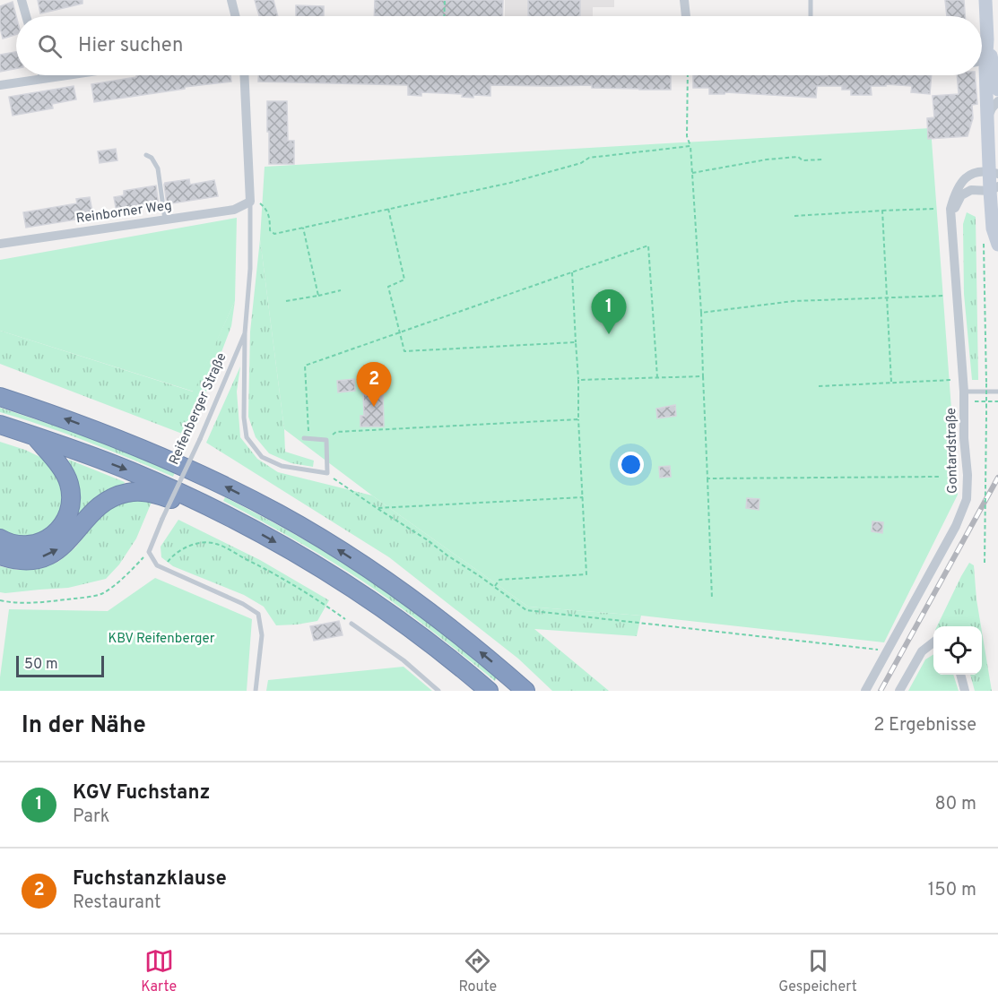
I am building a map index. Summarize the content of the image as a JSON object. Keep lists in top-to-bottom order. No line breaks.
{"streets":{"street":["Reinborner Weg","Reifenberger Straße","Gontardstraße"]},"crossings":[["Reinborner Weg","Reifenberger Straße"]],"parks":["KBV Reifenberger"],"scale_bar":"50 m","page":{"search":"Hier suchen","pins":["1","2"],"scale":"50 m","heading":["In der Nähe","2 Ergebnisse"],"list":[{"mark":"1","name":"KGV Fuchstanz","note":"Park","value":"80 m"},{"mark":"2","name":"Fuchstanzklause","note":"Restaurant","value":"150 m"}],"nav":["Karte","Route","Gespeichert"]}}
